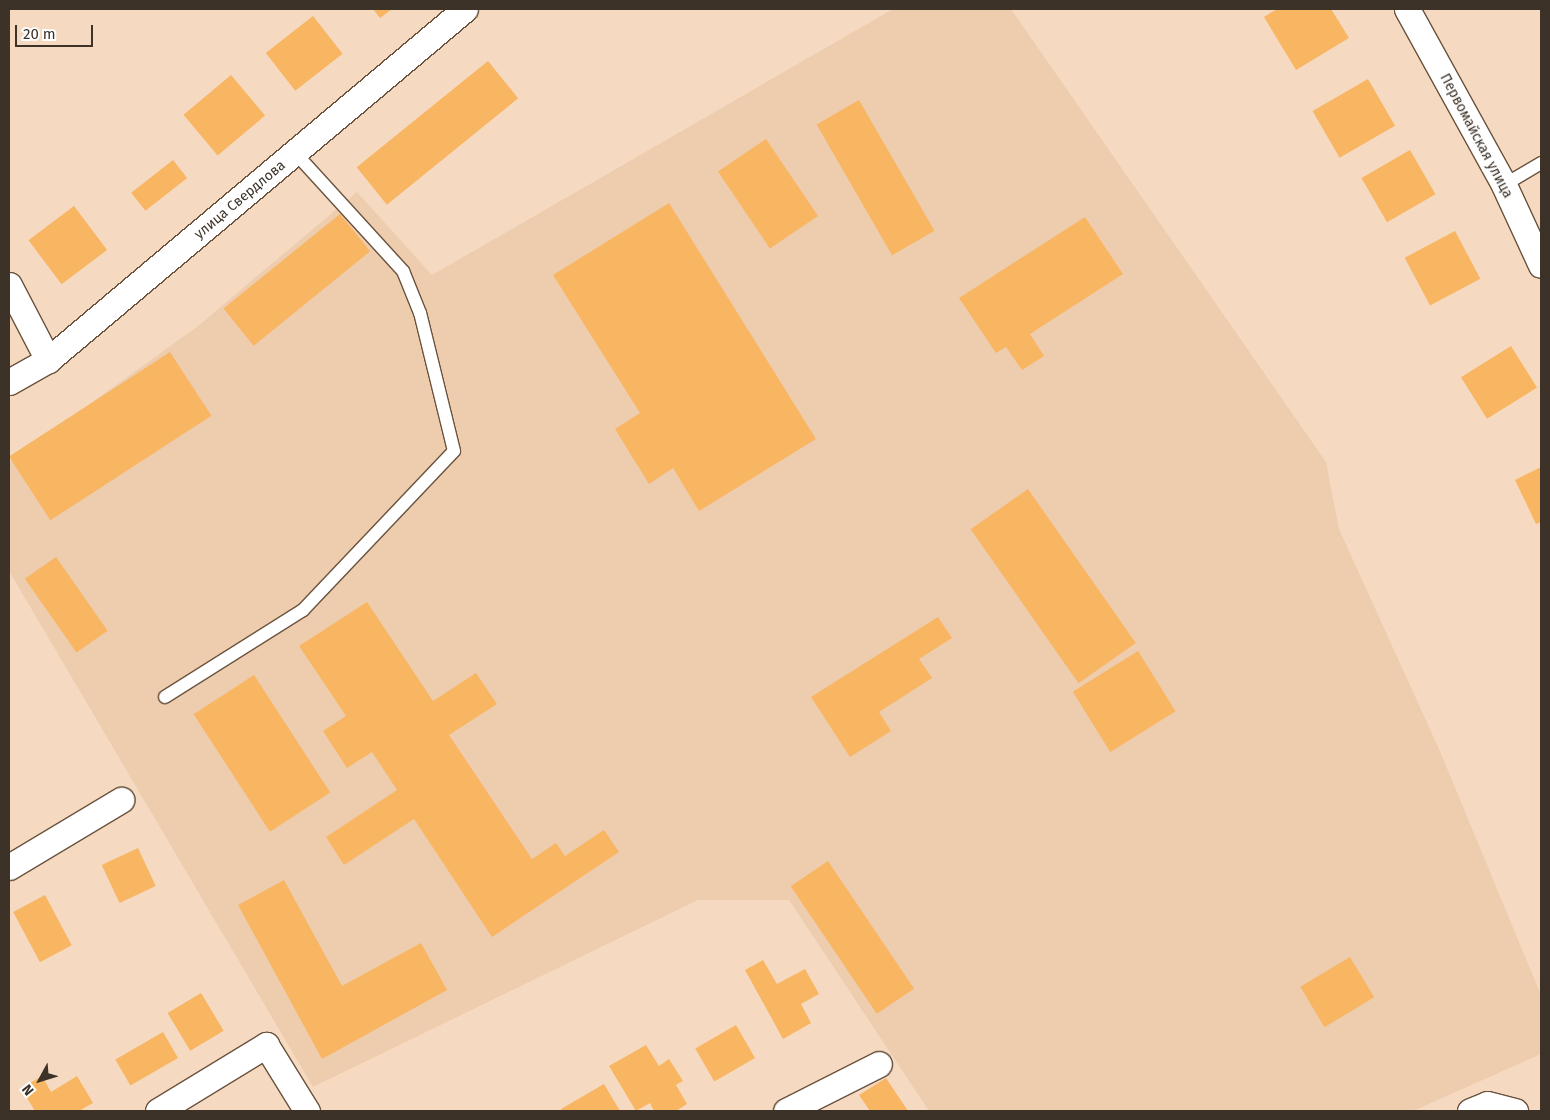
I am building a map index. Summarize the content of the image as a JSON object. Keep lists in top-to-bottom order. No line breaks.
{"streets":{"street":["Первомайская улица","улица Свердлова"]},"scale_bar":"20 m","north":"bottom left"}
